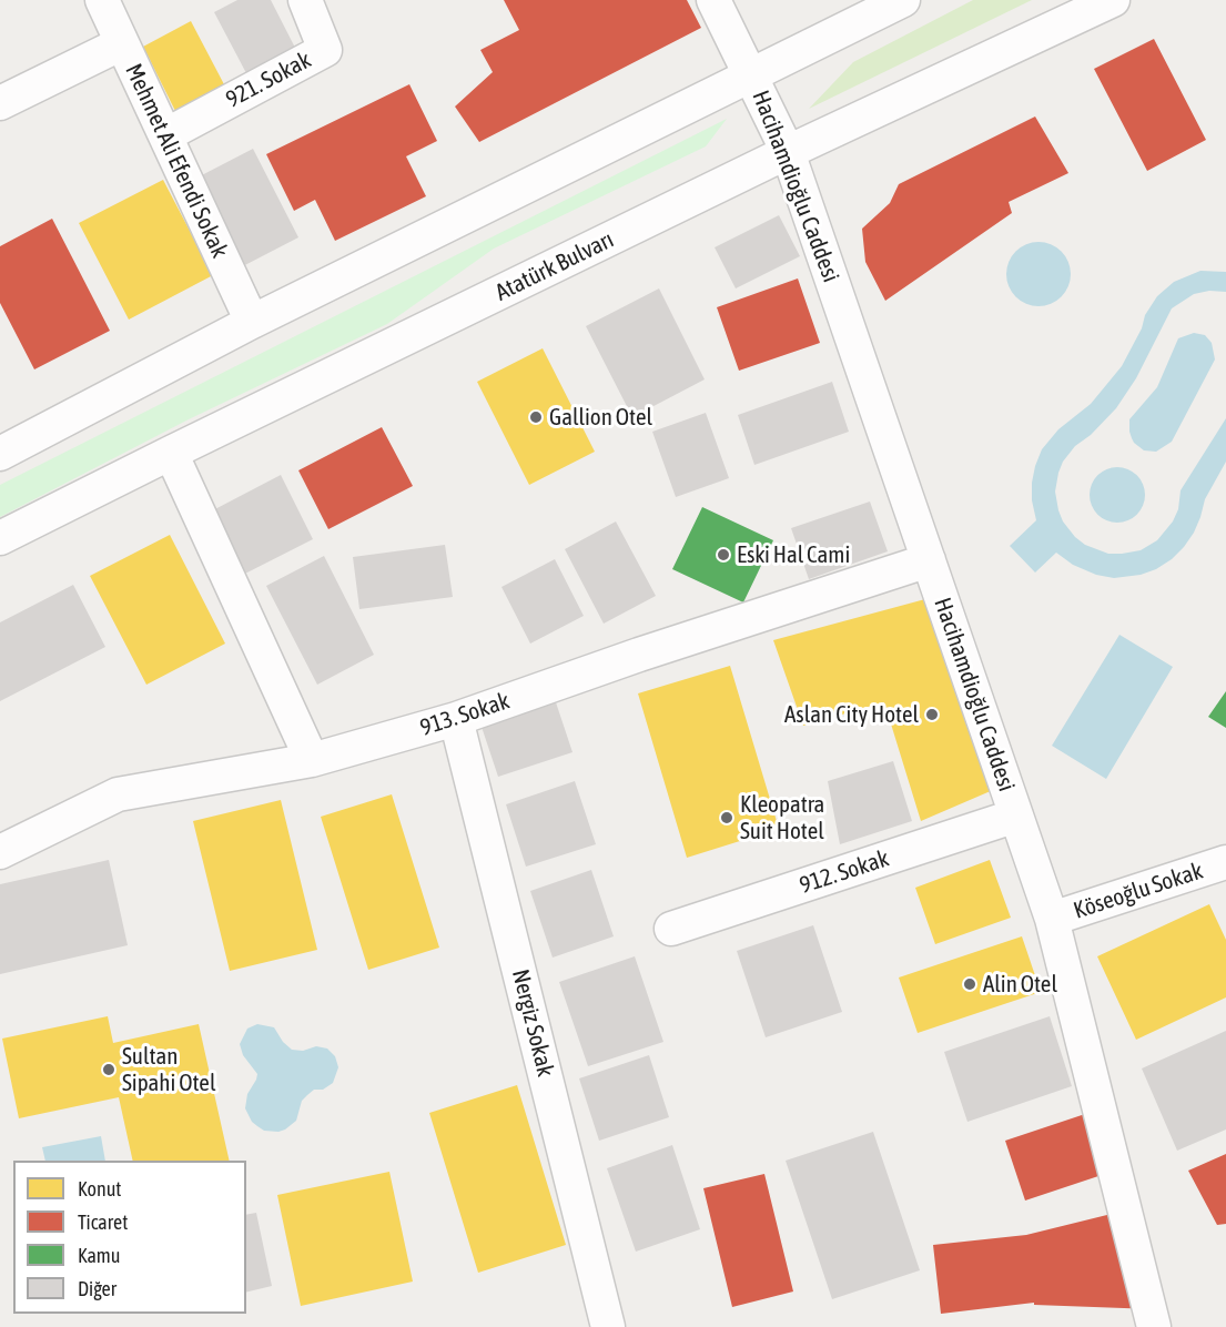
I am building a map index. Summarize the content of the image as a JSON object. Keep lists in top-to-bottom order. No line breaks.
{"streets":{"street":["921. Sokak","Mehmet Ali Efendi Sokak","Hacihamdioğlu Caddesi","Atatürk Bulvarı","913. Sokak","912. Sokak","Köseoğlu Sokak","Nergiz Sokak"]},"crossings":[["921. Sokak","Mehmet Ali Efendi Sokak"],["Hacihamdioğlu Caddesi","Atatürk Bulvarı"],["Hacihamdioğlu Caddesi","913. Sokak"],["Hacihamdioğlu Caddesi","912. Sokak"],["Hacihamdioğlu Caddesi","Köseoğlu Sokak"],["913. Sokak","Nergiz Sokak"]],"places":["Gallion Otel","Eski Hal Cami","Aslan City Hotel","Kleopatra Suit Hotel","Alin Otel","Sultan Sipahi Otel"],"legend":["Konut","Ticaret","Kamu","Diğer"]}
